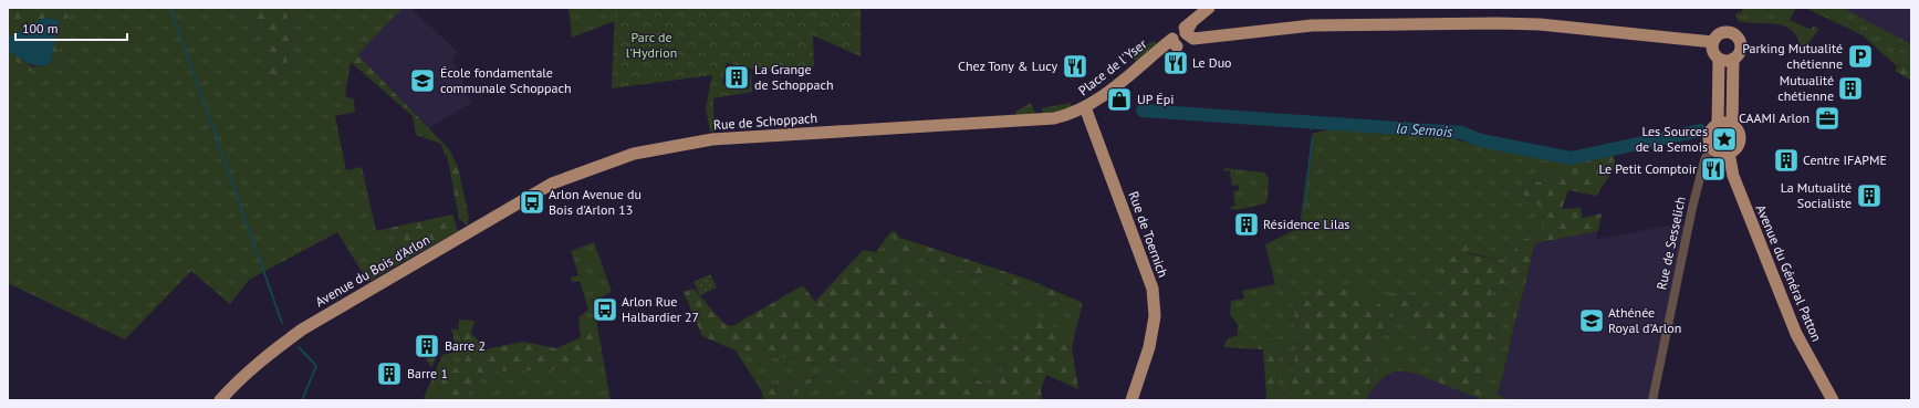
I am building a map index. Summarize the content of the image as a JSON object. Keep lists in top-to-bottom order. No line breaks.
{"streets":{"main road":["Place de l'Yser","Rue de Schoppach","Rue de Toernich","Avenue du Bois d'Arlon","Avenue du Général Patton"],"street":["Rue de Sesselich"]},"crossings":[["Place de l'Yser","Rue de Schoppach"],["Place de l'Yser","Rue de Toernich"],["Rue de Schoppach","Avenue du Bois d'Arlon"],["Rue de Sesselich","Avenue du Général Patton"]],"water":["la Semois"],"parks":["Parc de l'Hydrion"],"places":{"parking":["Parking Mutualité chétienne"],"restaurant":["Le Duo","Chez Tony & Lucy","Le Petit Comptoir"],"building":["La Grange de Schoppach","Mutualité chétienne","Centre IFAPME","La Mutualité Socialiste","Résidence Lilas","Barre 2","Barre 1"],"school or university":["École fondamentale communale Schoppach","Athénée Royal d'Arlon"],"shop":["UP Épi"],"office":["CAAMI Arlon"],"place":["Les Sources de la Semois"],"bus stop":["Arlon Avenue du Bois d'Arlon 13","Arlon Rue Halbardier 27"]},"scale_bar":"100 m"}
